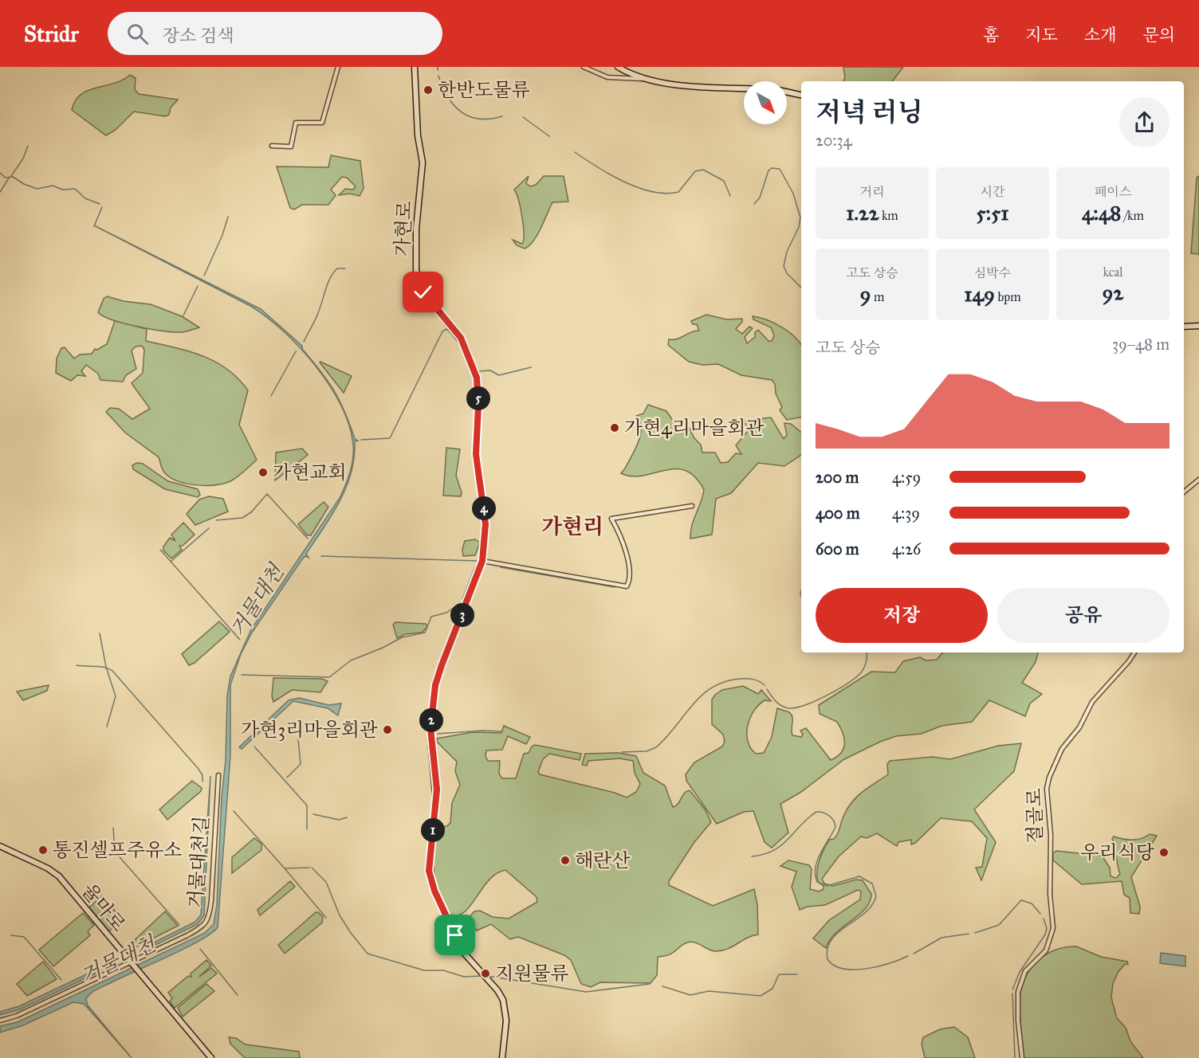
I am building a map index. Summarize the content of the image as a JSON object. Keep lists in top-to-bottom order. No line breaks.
{"streets":{"street":["가현로","절골로","거물대천길","율마로"]},"crossings":[["거물대천길","율마로"]],"districts":["가현리"],"water":["거물대천"],"places":["한반도물류","가현4리마을회관","가현교회","가현3리마을회관","통진셀프주유소","우리식당","해란산","지원물류"],"north":"bottom right","page":{"header":"Stridr","search":"장소 검색","nav":["홈","지도","소개","문의"],"heading":["저녁 러닝","20:34"],"stats":[["거리","1.22 km"],["시간","5:51"],["페이스","4:48 /km"],["고도 상승","9 m"],["심박수","149 bpm"],["kcal","92"]],"chart":["고도 상승","39–48 m"],"pins":["5","4","3","2","1"],"list":[{"name":"200 m","note":"4:59"},{"name":"400 m","note":"4:39"},{"name":"600 m","note":"4:26"}],"buttons":["저장","공유"]}}
